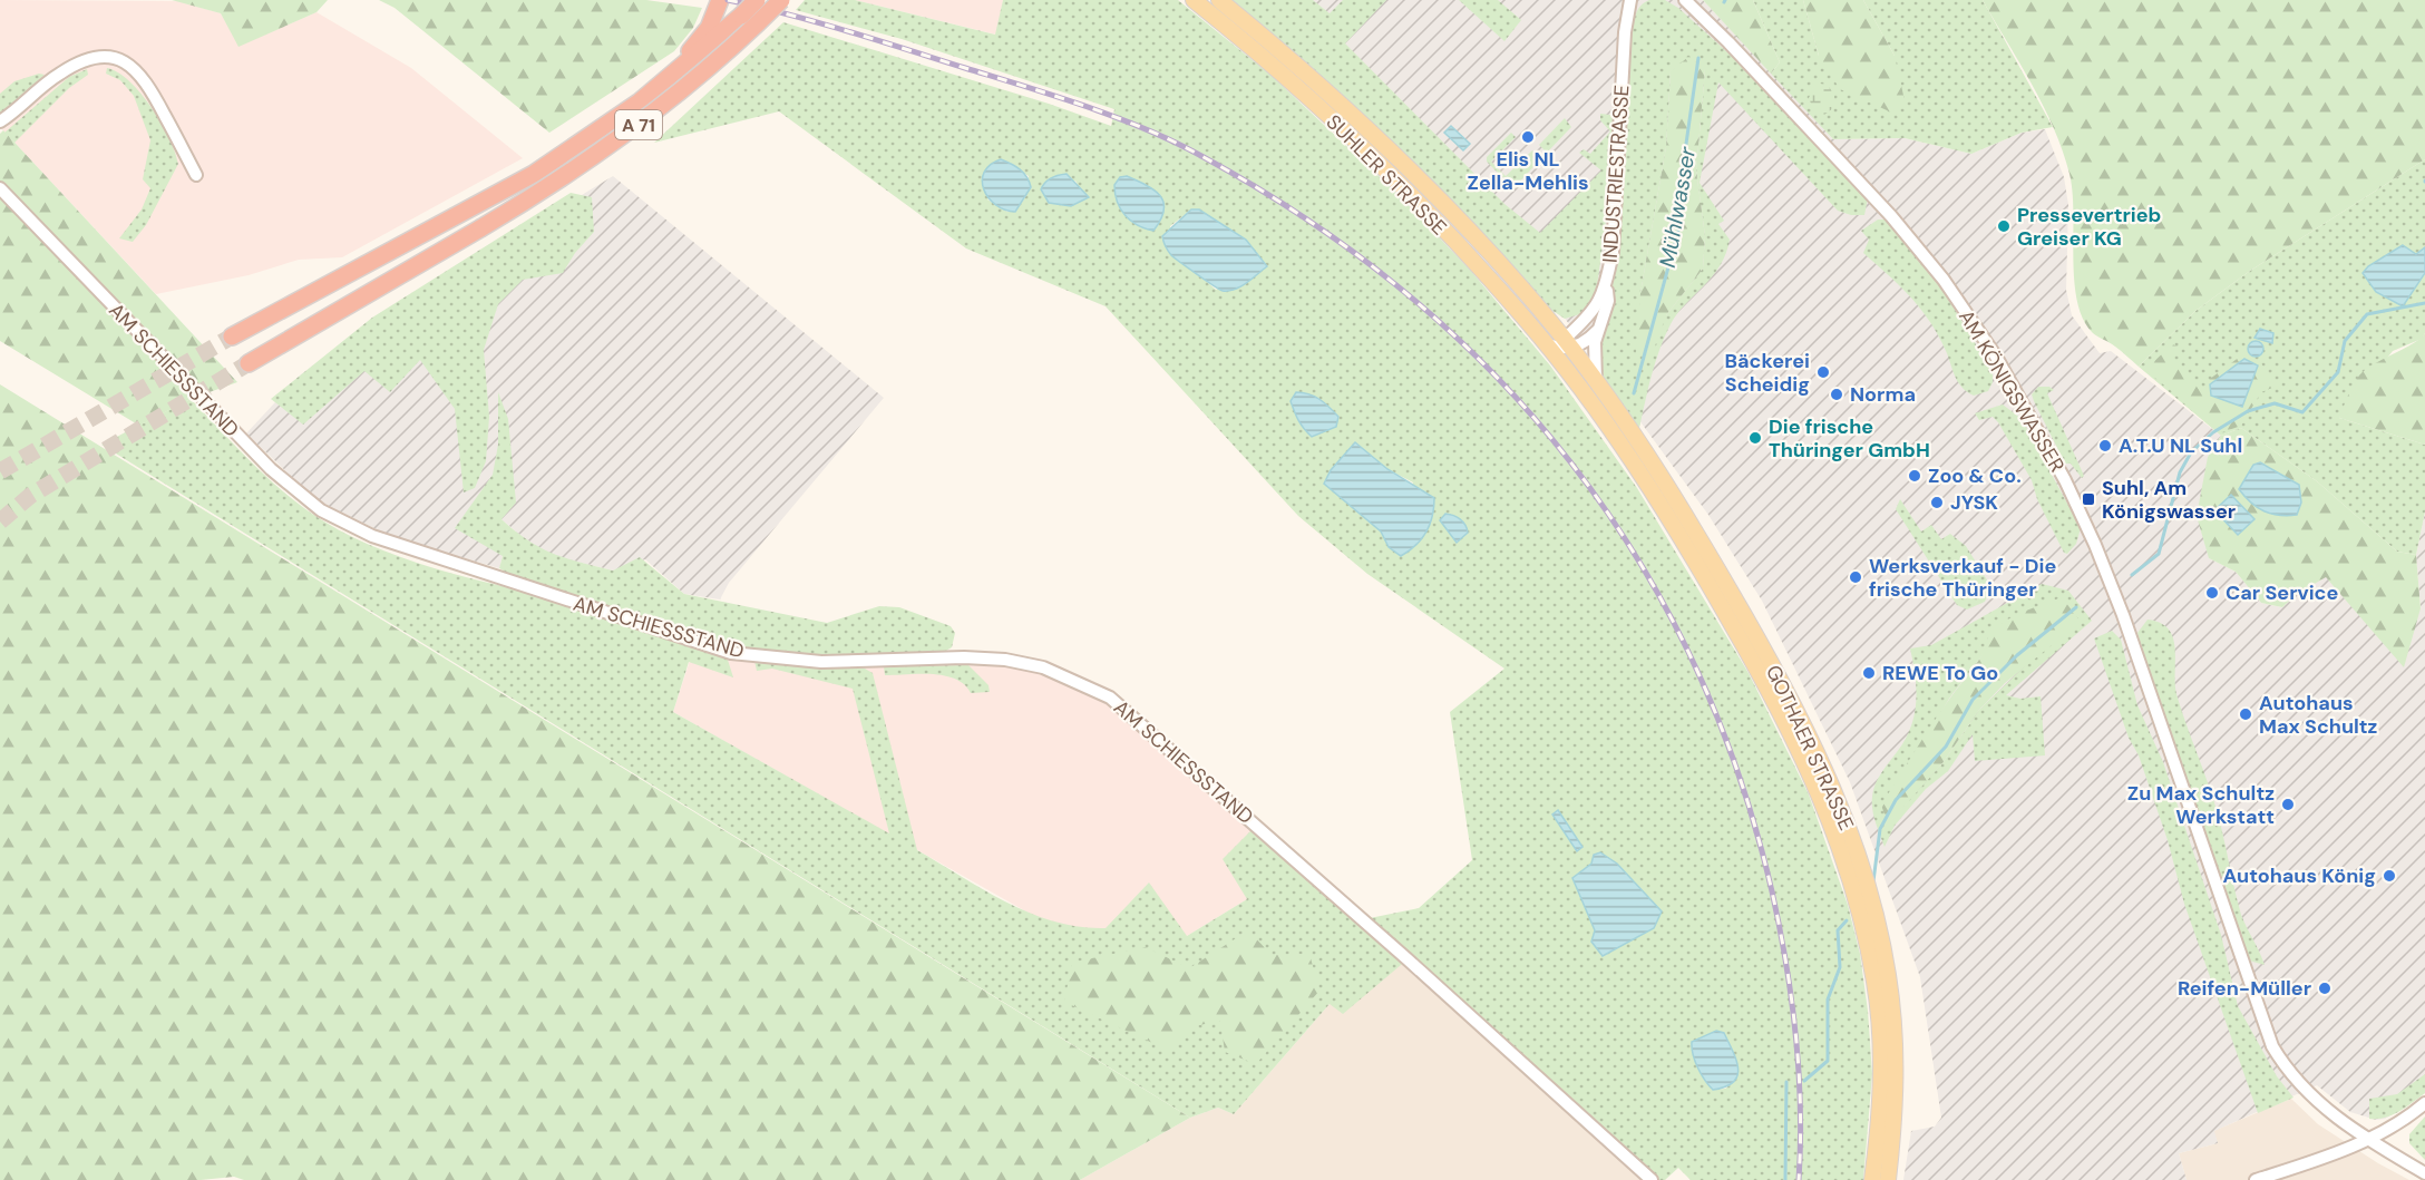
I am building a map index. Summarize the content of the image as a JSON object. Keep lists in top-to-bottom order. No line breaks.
{"streets":{"highway":["A 71"],"main road":["SUHLER STRASSE","GOTHAER STRASSE"],"street":["INDUSTRIESTRASSE","AM SCHIESSSTAND","AM KÖNIGSWASSER"]},"crossings":[["INDUSTRIESTRASSE","SUHLER STRASSE"],["SUHLER STRASSE","GOTHAER STRASSE"]],"water":["Mühlwasser"],"places":{"other":["Elis NL Zella-Mehlis","Pressevertrieb Greiser KG","Bäckerei Scheidig","Norma","Die frische Thüringer GmbH","A.T.U NL Suhl","Zoo & Co.","JYSK","Werksverkauf - Die frische Thüringer","Car Service","REWE To Go","Autohaus Max Schultz","Zu Max Schultz Werkstatt","Autohaus König","Reifen-Müller"],"transit":["Suhl, Am Königswasser"]}}
